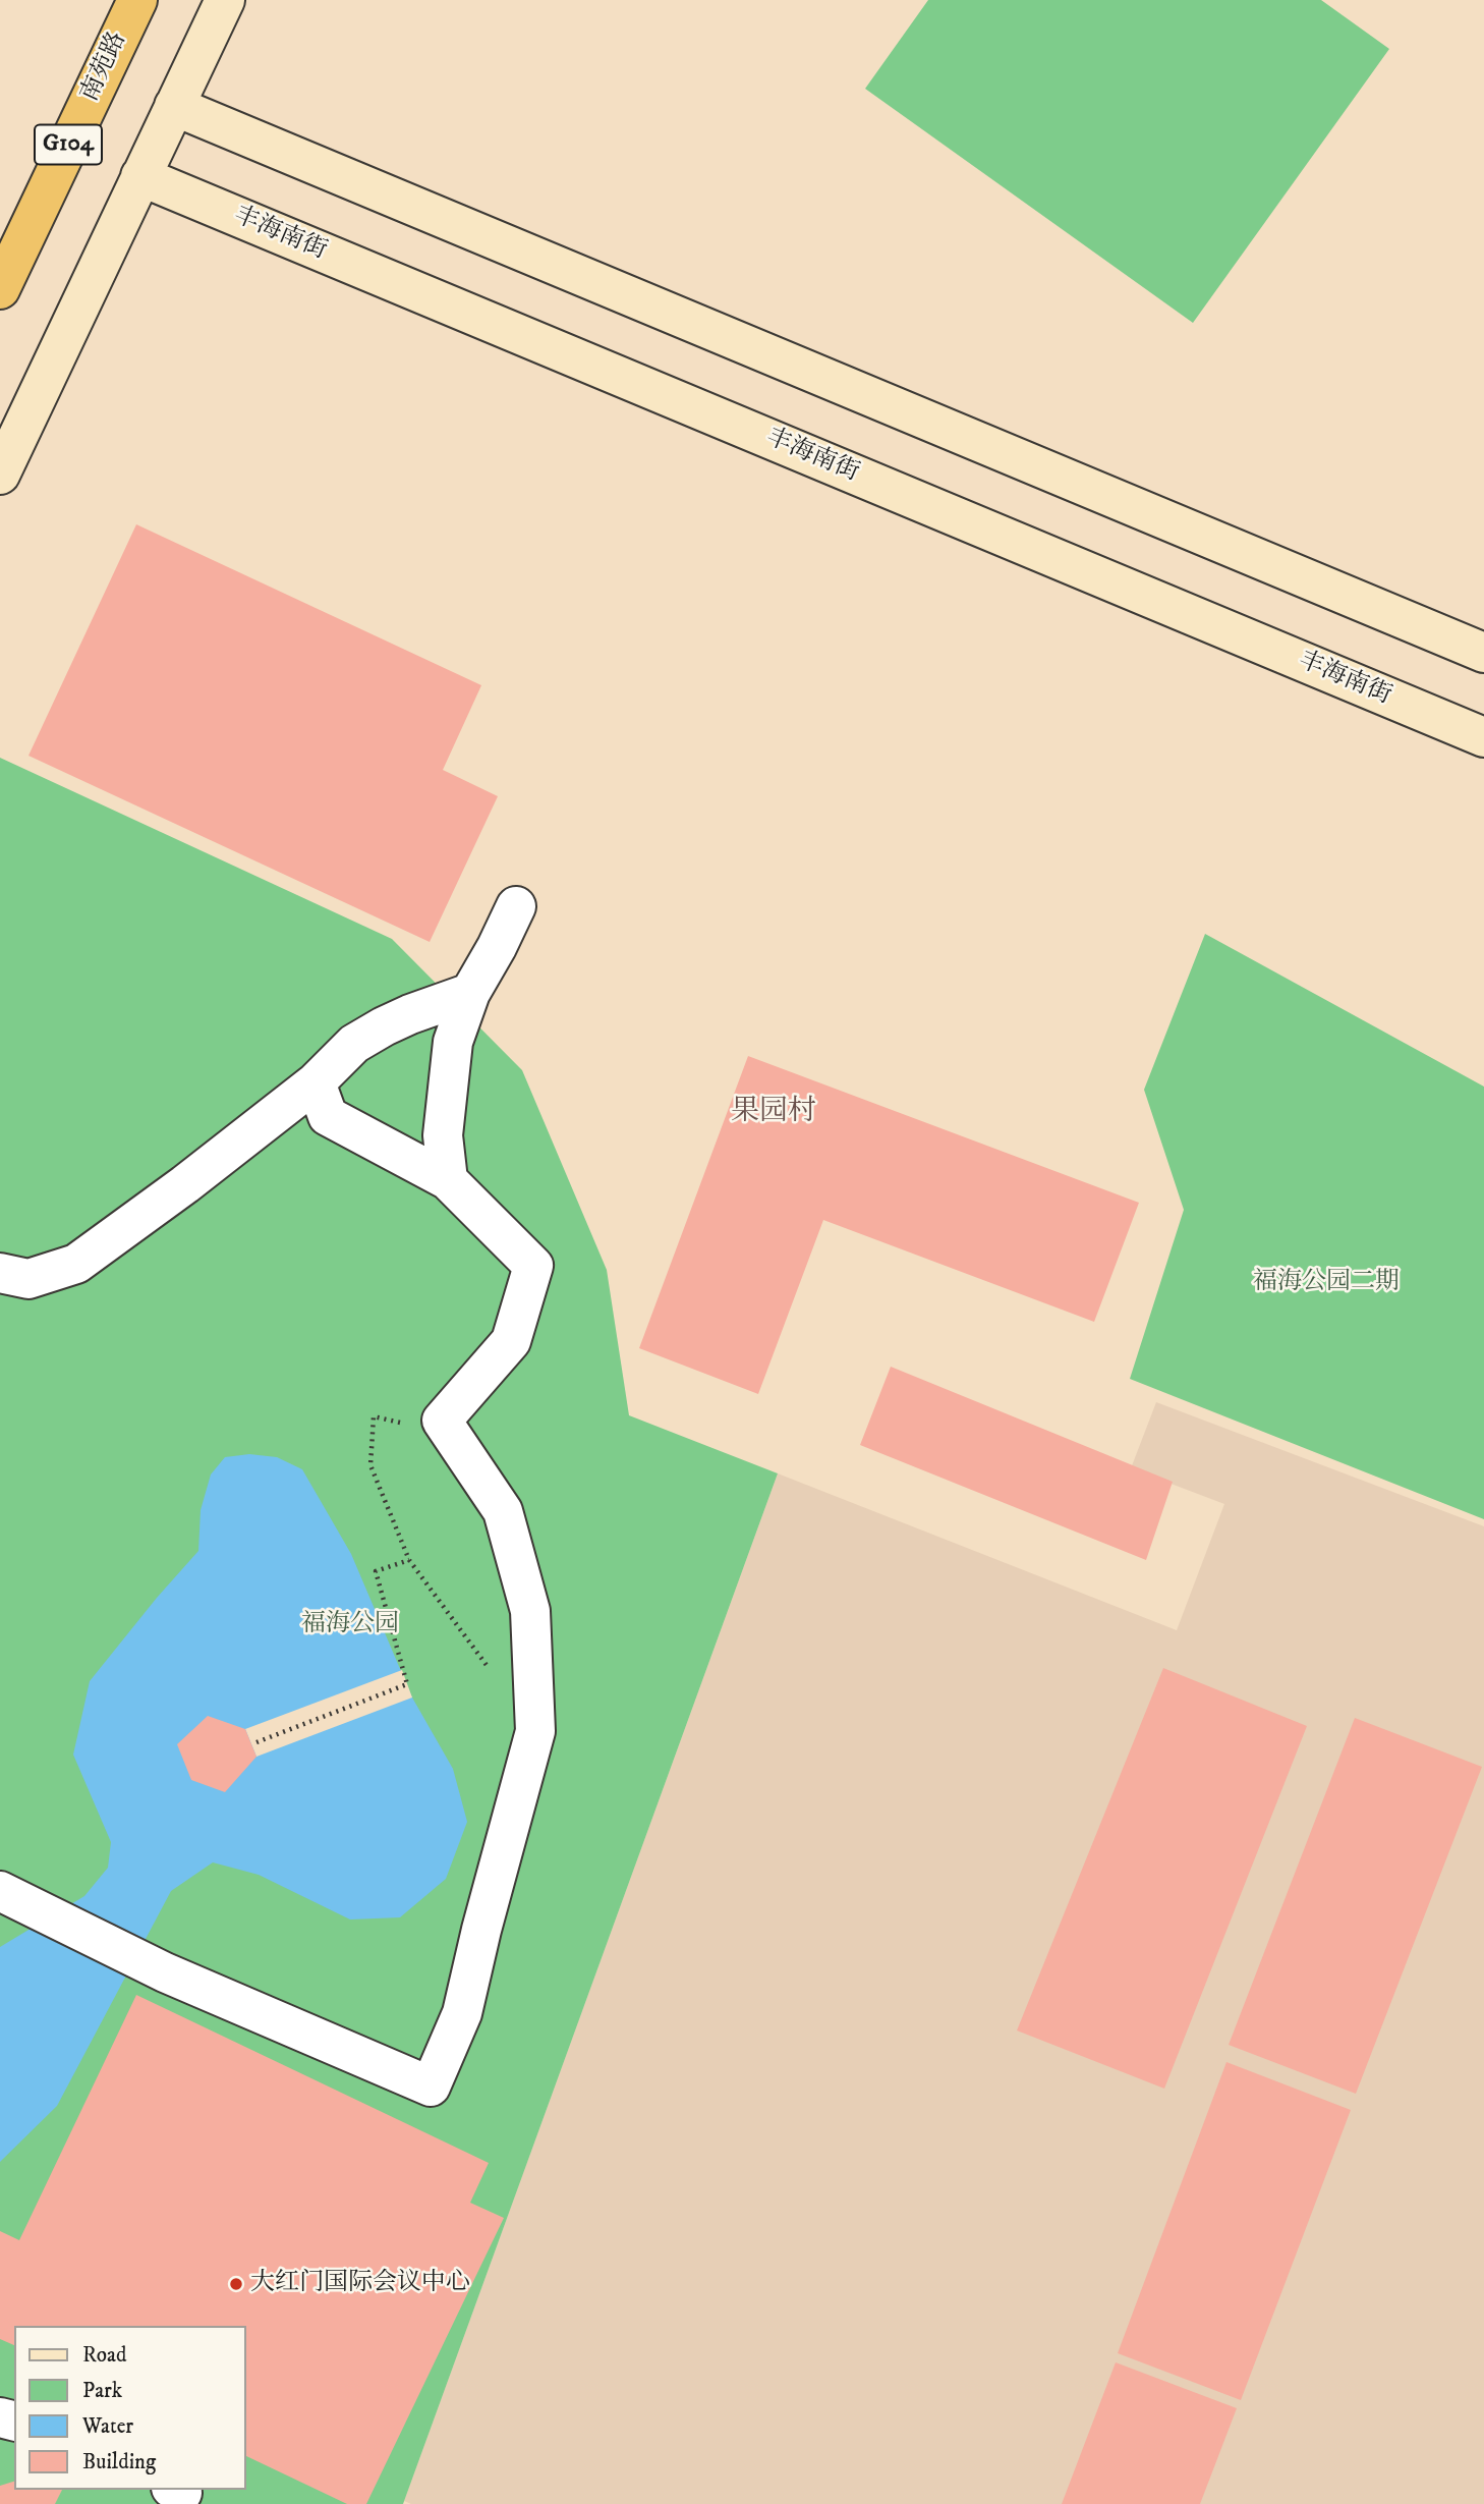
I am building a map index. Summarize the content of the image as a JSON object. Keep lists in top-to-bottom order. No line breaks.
{"streets":{"highway":["南苑路","G104"],"street":["丰海南街"]},"districts":["果园村"],"parks":["福海公园二期","福海公园"],"places":["大红门国际会议中心"],"legend":["Road","Park","Water","Building"]}
